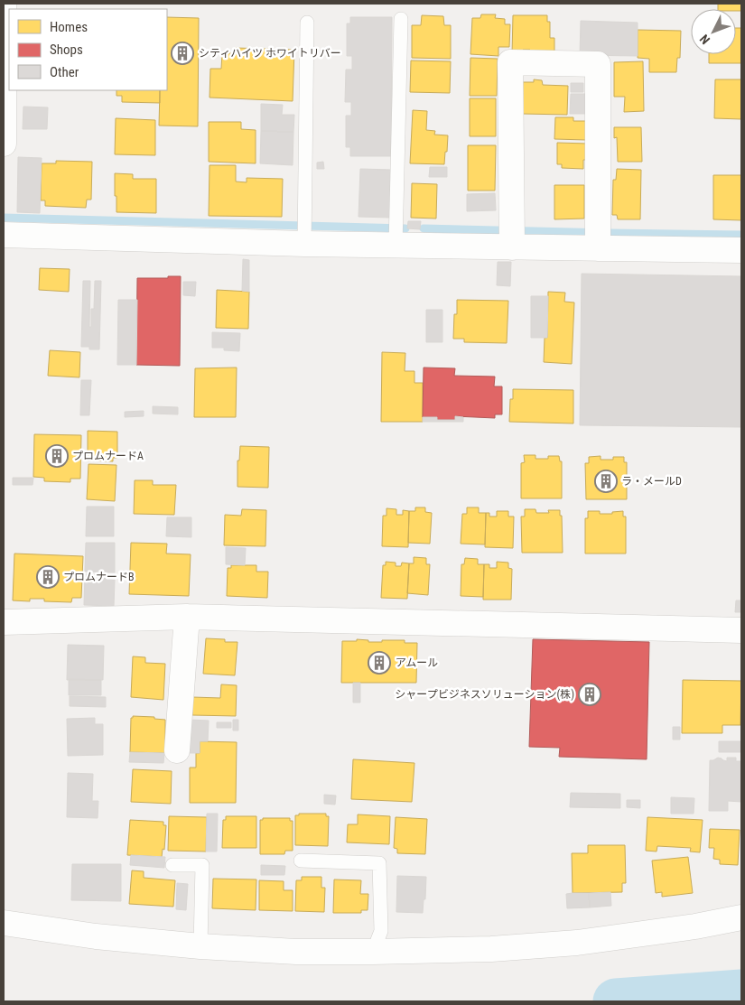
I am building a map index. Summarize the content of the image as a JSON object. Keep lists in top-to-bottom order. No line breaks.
{"places":{"building":["シティハイツ ホワイトリバー","プロムナードA","ラ・メールD","プロムナードB","アムール","シャープビジネスソリューション(株)"]},"legend":["Homes","Shops","Other"],"north":"bottom left"}
